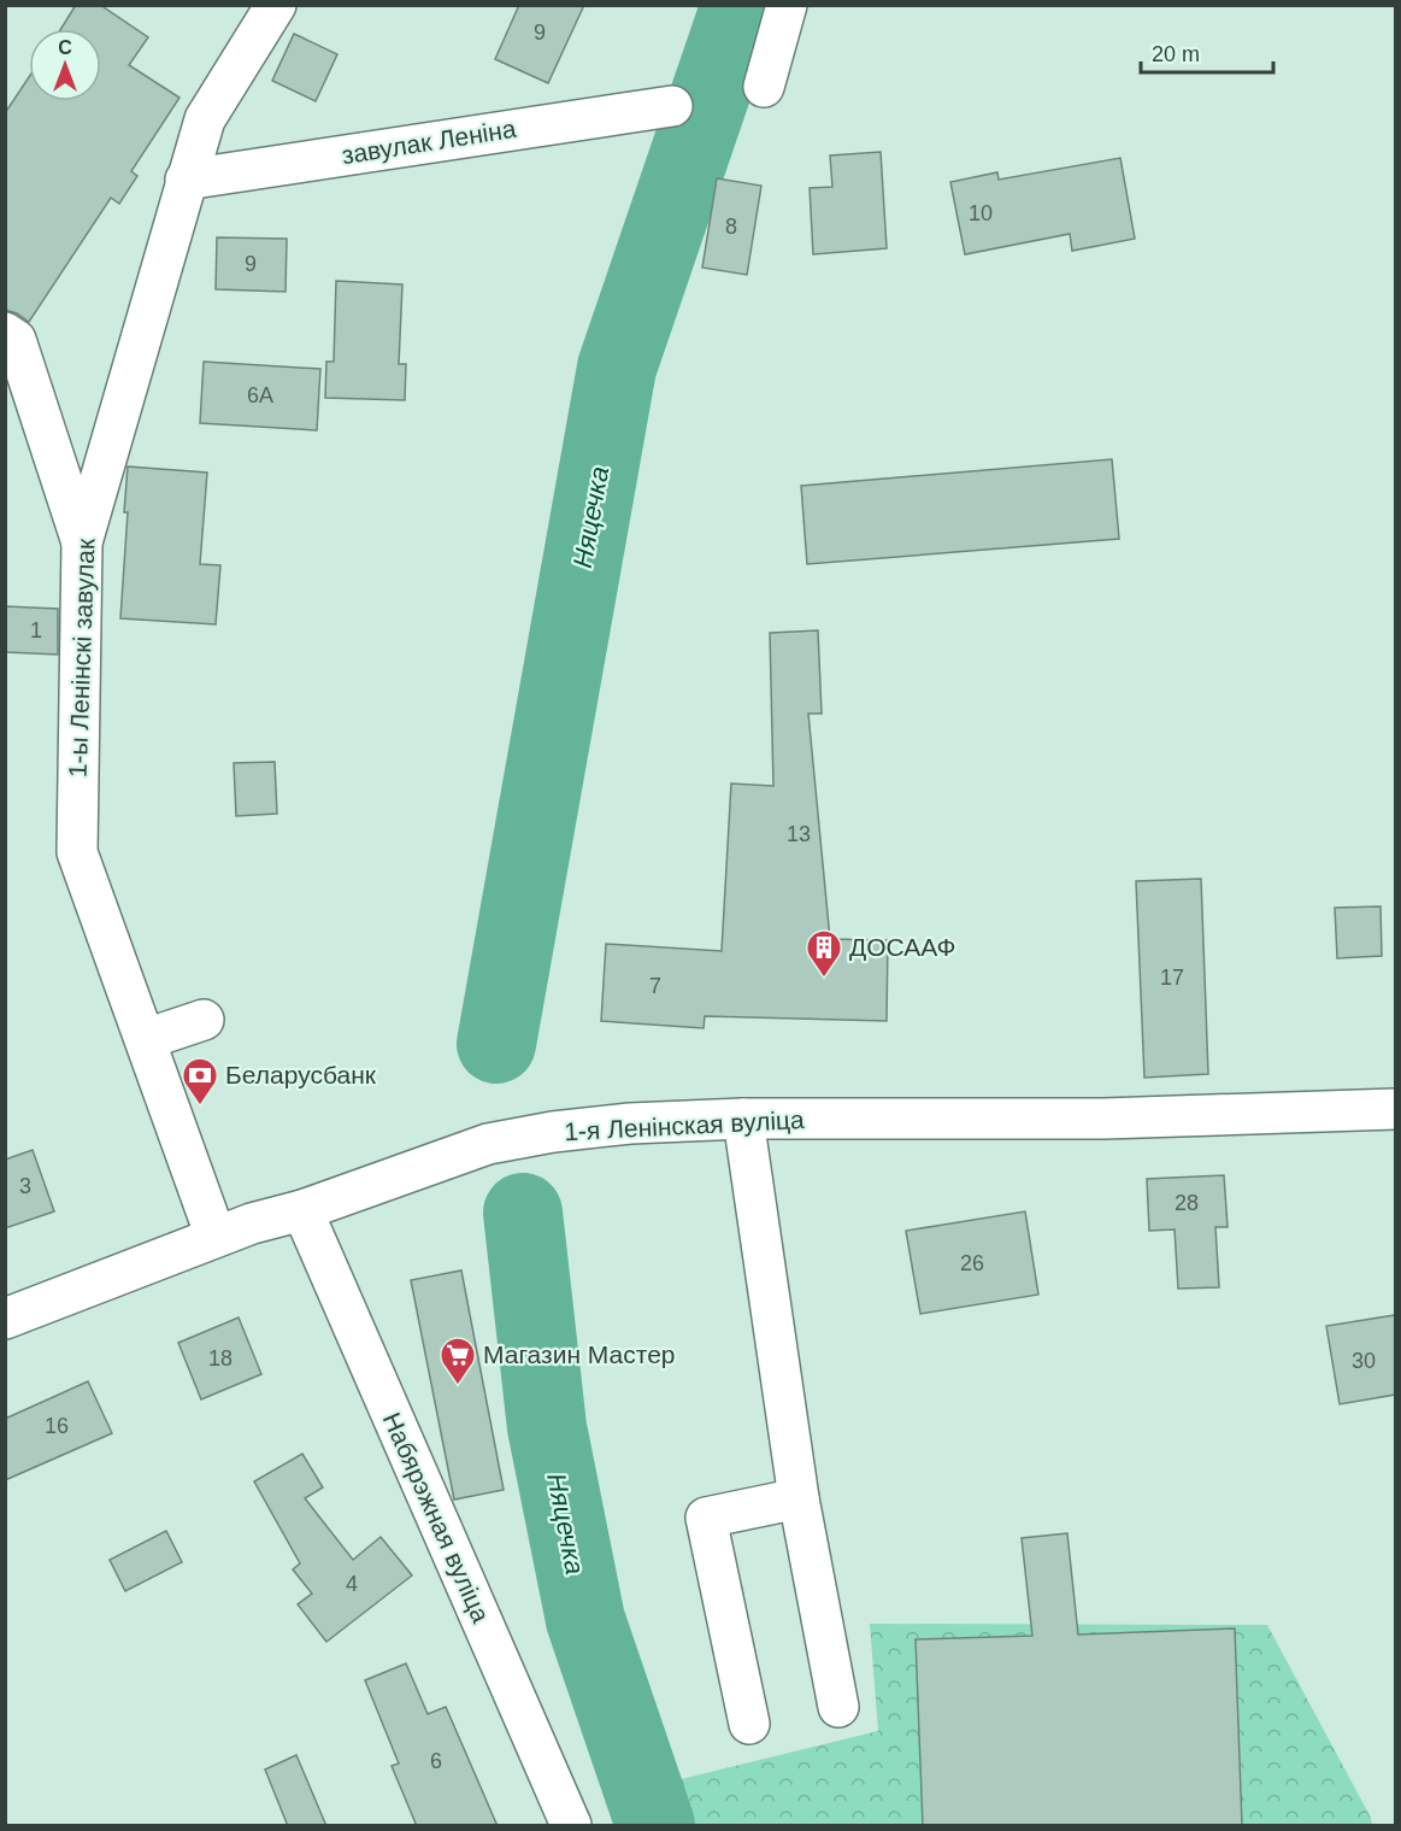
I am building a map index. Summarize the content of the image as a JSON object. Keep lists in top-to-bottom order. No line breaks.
{"streets":{"street":["завулак Леніна","1-ы Ленінскі завулак","1-я Ленінская вуліца","Набярэжная вуліца"]},"crossings":[["завулак Леніна","1-ы Ленінскі завулак"],["1-ы Ленінскі завулак","1-я Ленінская вуліца"],["1-я Ленінская вуліца","Набярэжная вуліца"]],"water":["Няцечка"],"places":{"building":["ДОСААФ"],"bank":["Беларусбанк"],"supermarket":["Магазин Мастер"]},"house_numbers":["9","10","8","9","6А","1","13","17","7","3","28","26","18","30","16","4","6"],"scale_bar":"20 m","north":"top"}
